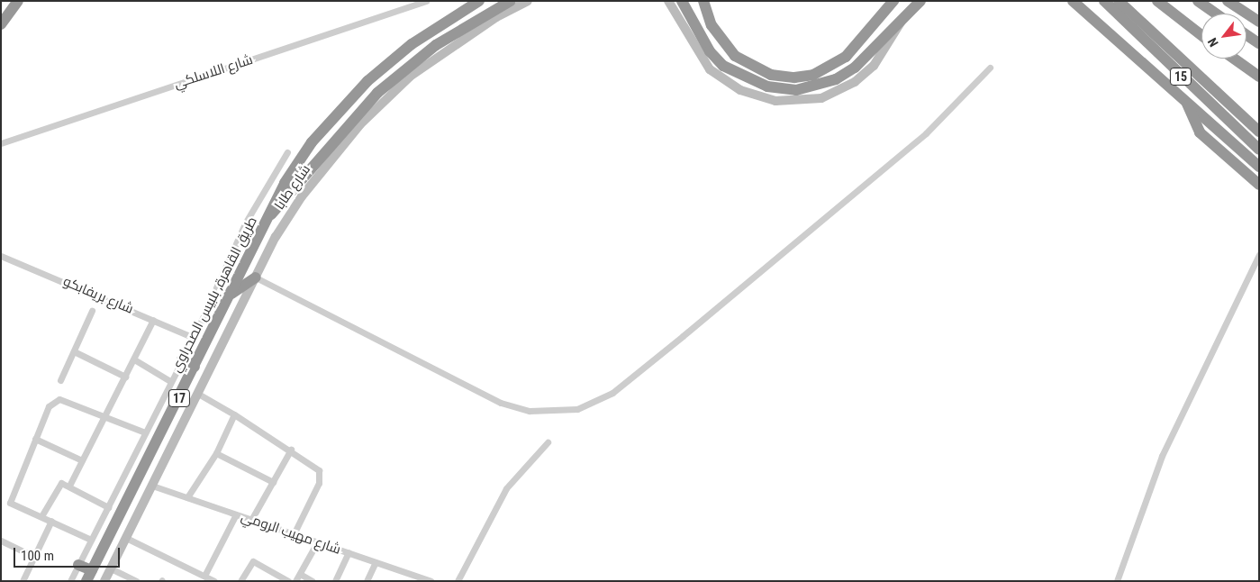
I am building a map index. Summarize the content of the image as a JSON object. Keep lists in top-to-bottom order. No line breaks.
{"streets":{"highway":["15","طريق القاهرة, بلبيس الصحراوي","17"],"street":["شارع اللاسلكي","شارع طابا","شارع بريفابكو","شارع مهيب الرومي"]},"crossings":[["شارع طابا","شارع مهيب الرومي"]],"scale_bar":"100 m","north":"bottom left"}
